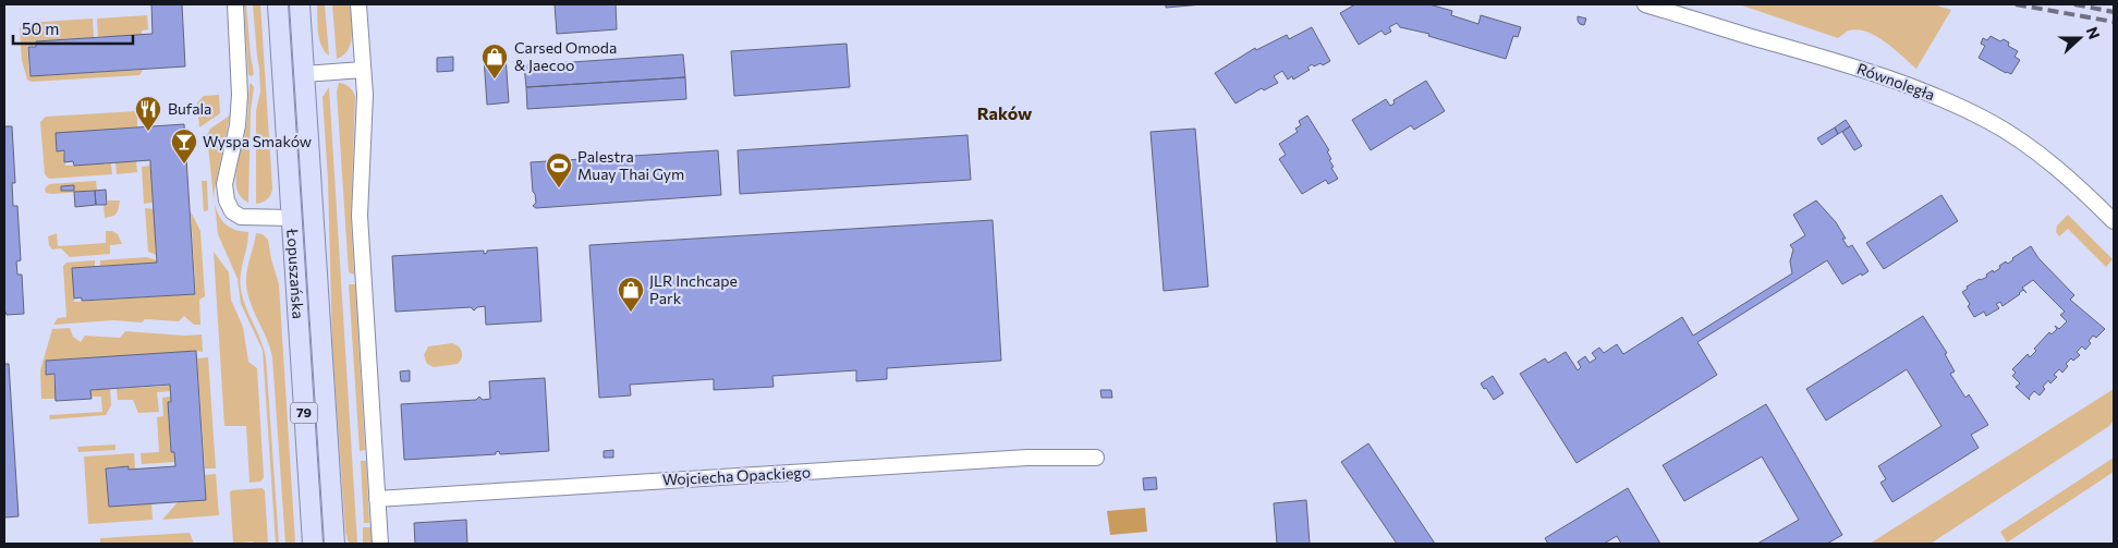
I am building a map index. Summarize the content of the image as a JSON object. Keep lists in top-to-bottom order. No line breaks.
{"streets":{"main road":["Łopuszańska","79"],"street":["Równoległa","Wojciecha Opackiego"]},"districts":["Raków"],"places":{"shop":["Carsed Omoda & Jaecoo","JLR Inchcape Park"],"restaurant":["Bufala"],"bar":["Wyspa Smaków"],"sports":["Palestra Muay Thai Gym"]},"scale_bar":"50 m","north":"right"}
